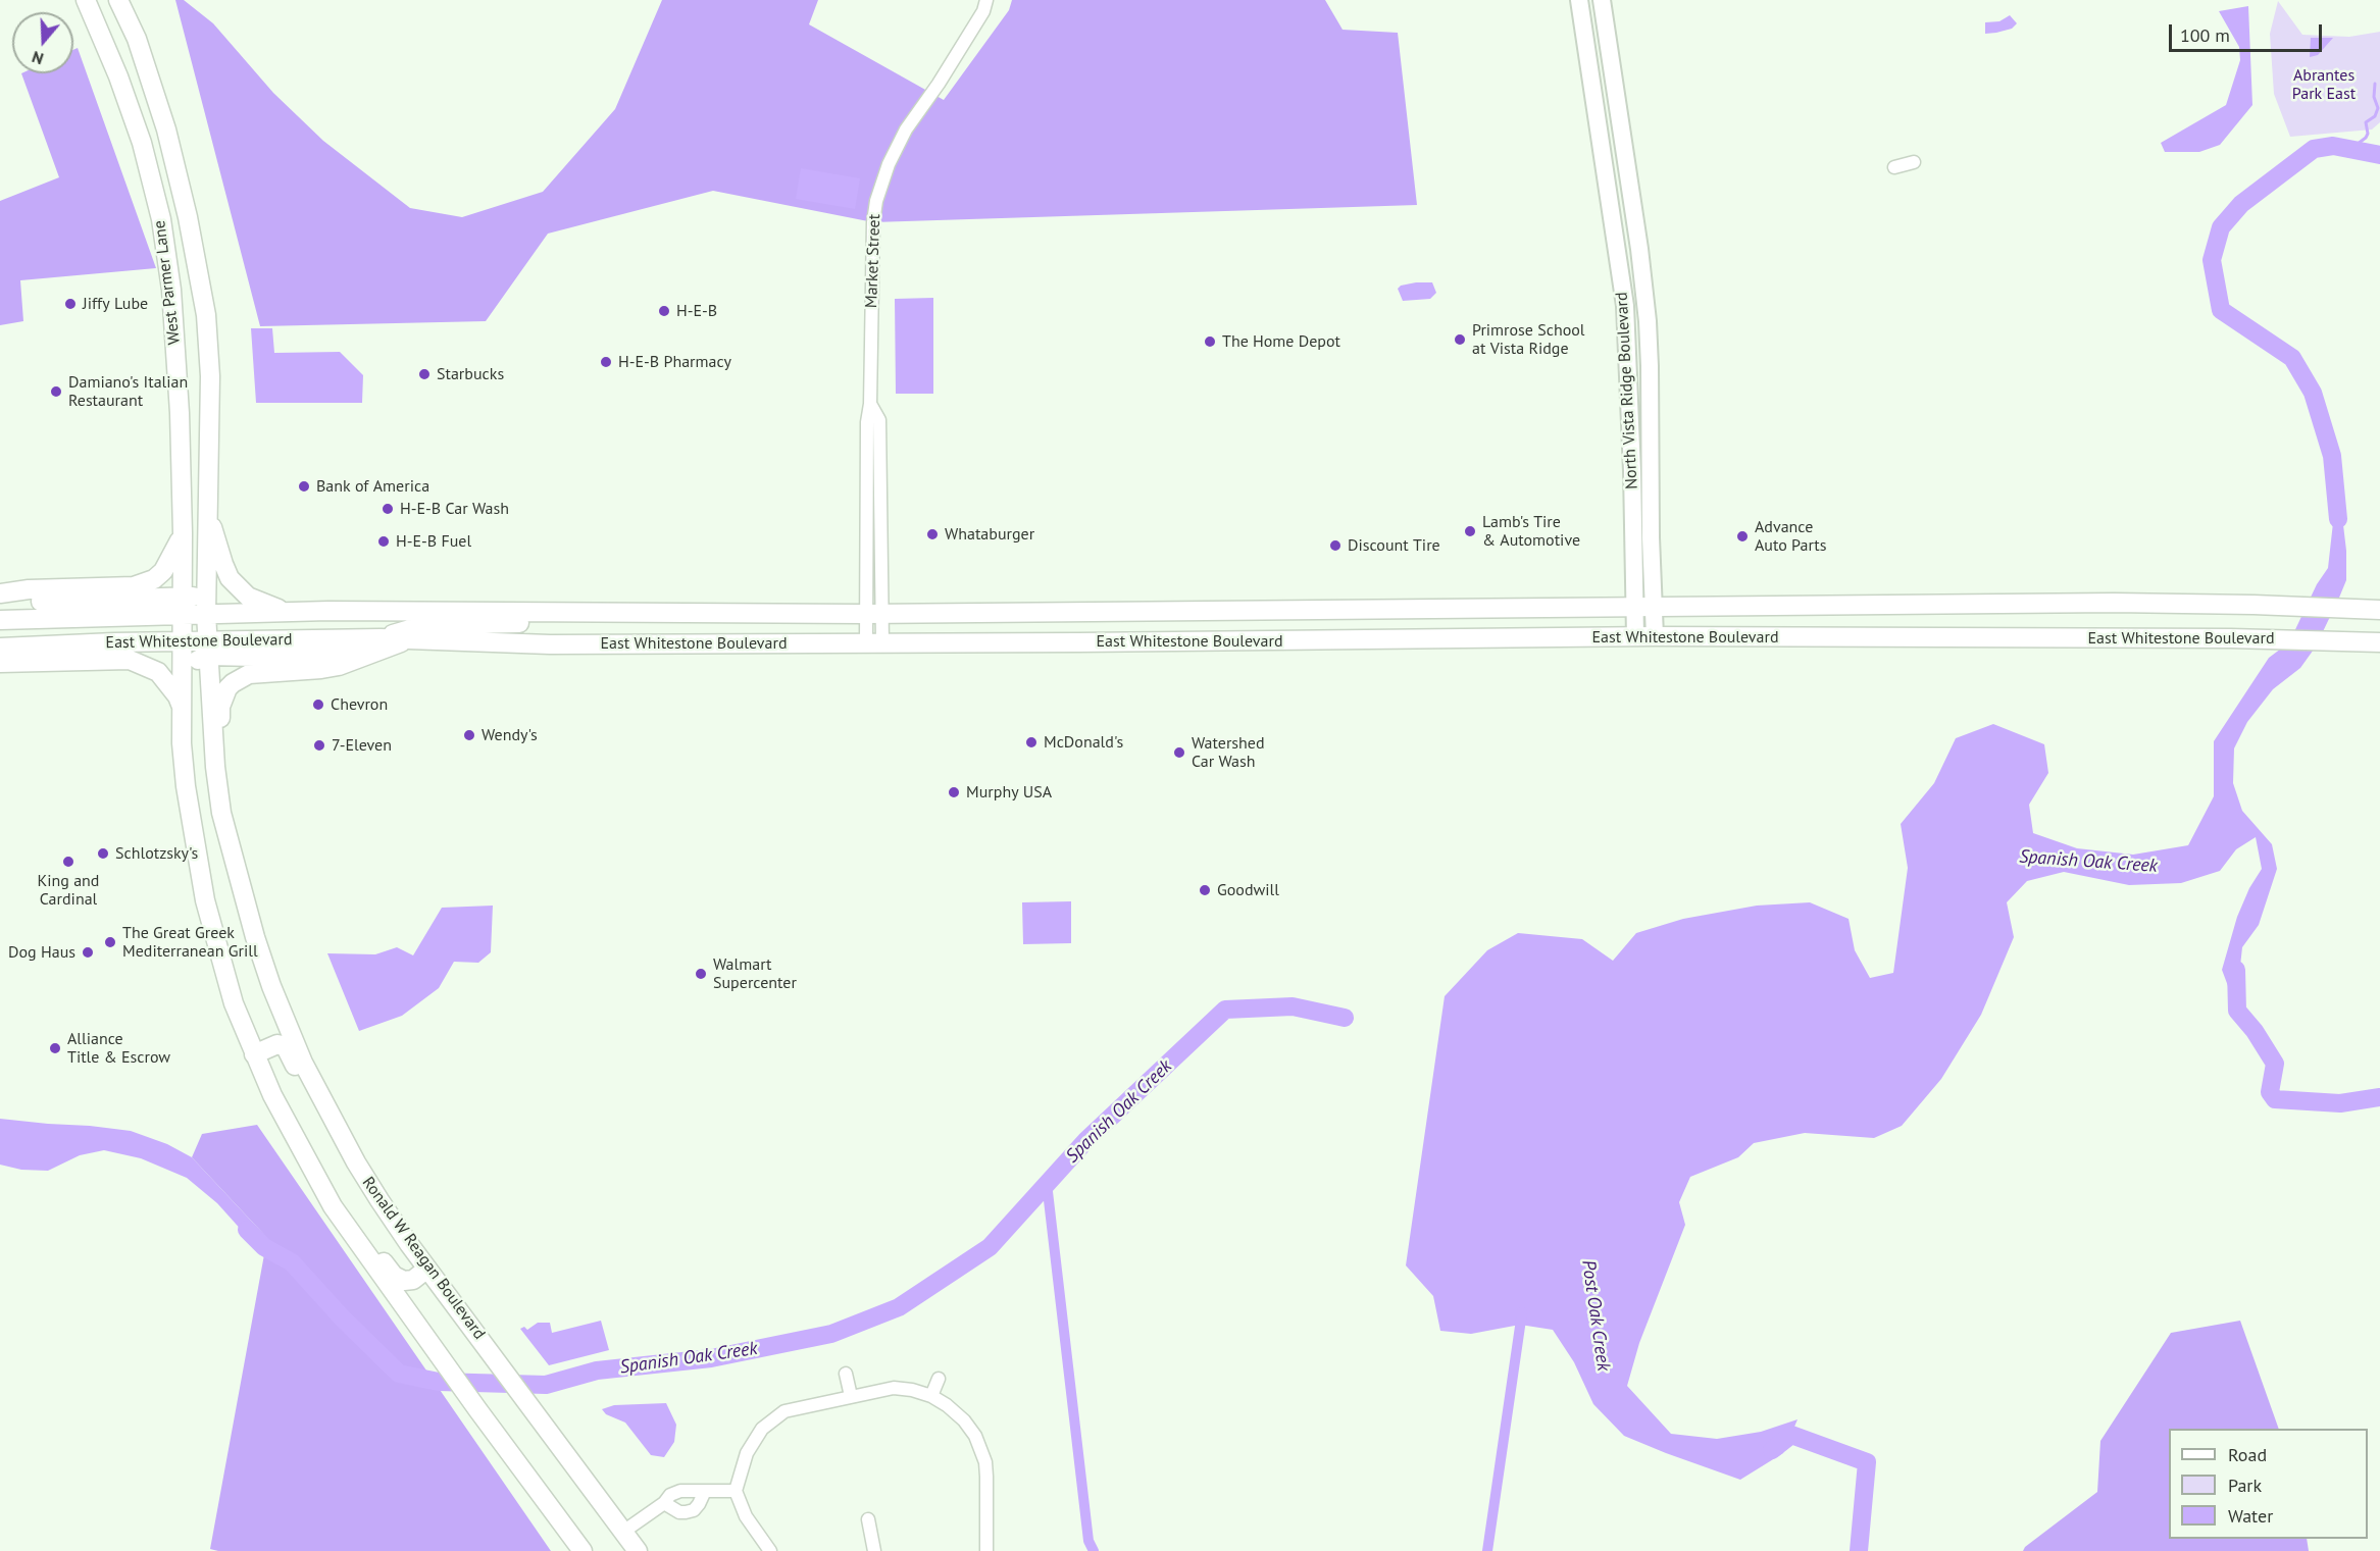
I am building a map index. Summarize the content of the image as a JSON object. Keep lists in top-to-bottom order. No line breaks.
{"streets":{"main road":["West Parmer Lane","East Whitestone Boulevard","Ronald W Reagan Boulevard"],"street":["Market Street","North Vista Ridge Boulevard"]},"crossings":[["Market Street","East Whitestone Boulevard"],["West Parmer Lane","East Whitestone Boulevard"],["West Parmer Lane","Ronald W Reagan Boulevard"],["North Vista Ridge Boulevard","East Whitestone Boulevard"],["East Whitestone Boulevard","Ronald W Reagan Boulevard"]],"water":["Spanish Oak Creek","Post Oak Creek"],"parks":["Abrantes Park East"],"places":["Jiffy Lube","H-E-B","Primrose School at Vista Ridge","The Home Depot","H-E-B Pharmacy","Starbucks","Damiano's Italian Restaurant","Bank of America","H-E-B Car Wash","Lamb's Tire & Automotive","Whataburger","Advance Auto Parts","H-E-B Fuel","Discount Tire","Chevron","Wendy's","McDonald's","7-Eleven","Watershed Car Wash","Murphy USA","Schlotzsky's","King and Cardinal","Goodwill","The Great Greek Mediterranean Grill","Dog Haus","Walmart Supercenter","Alliance Title & Escrow"],"legend":["Road","Park","Water"],"scale_bar":"100 m","north":"bottom"}
